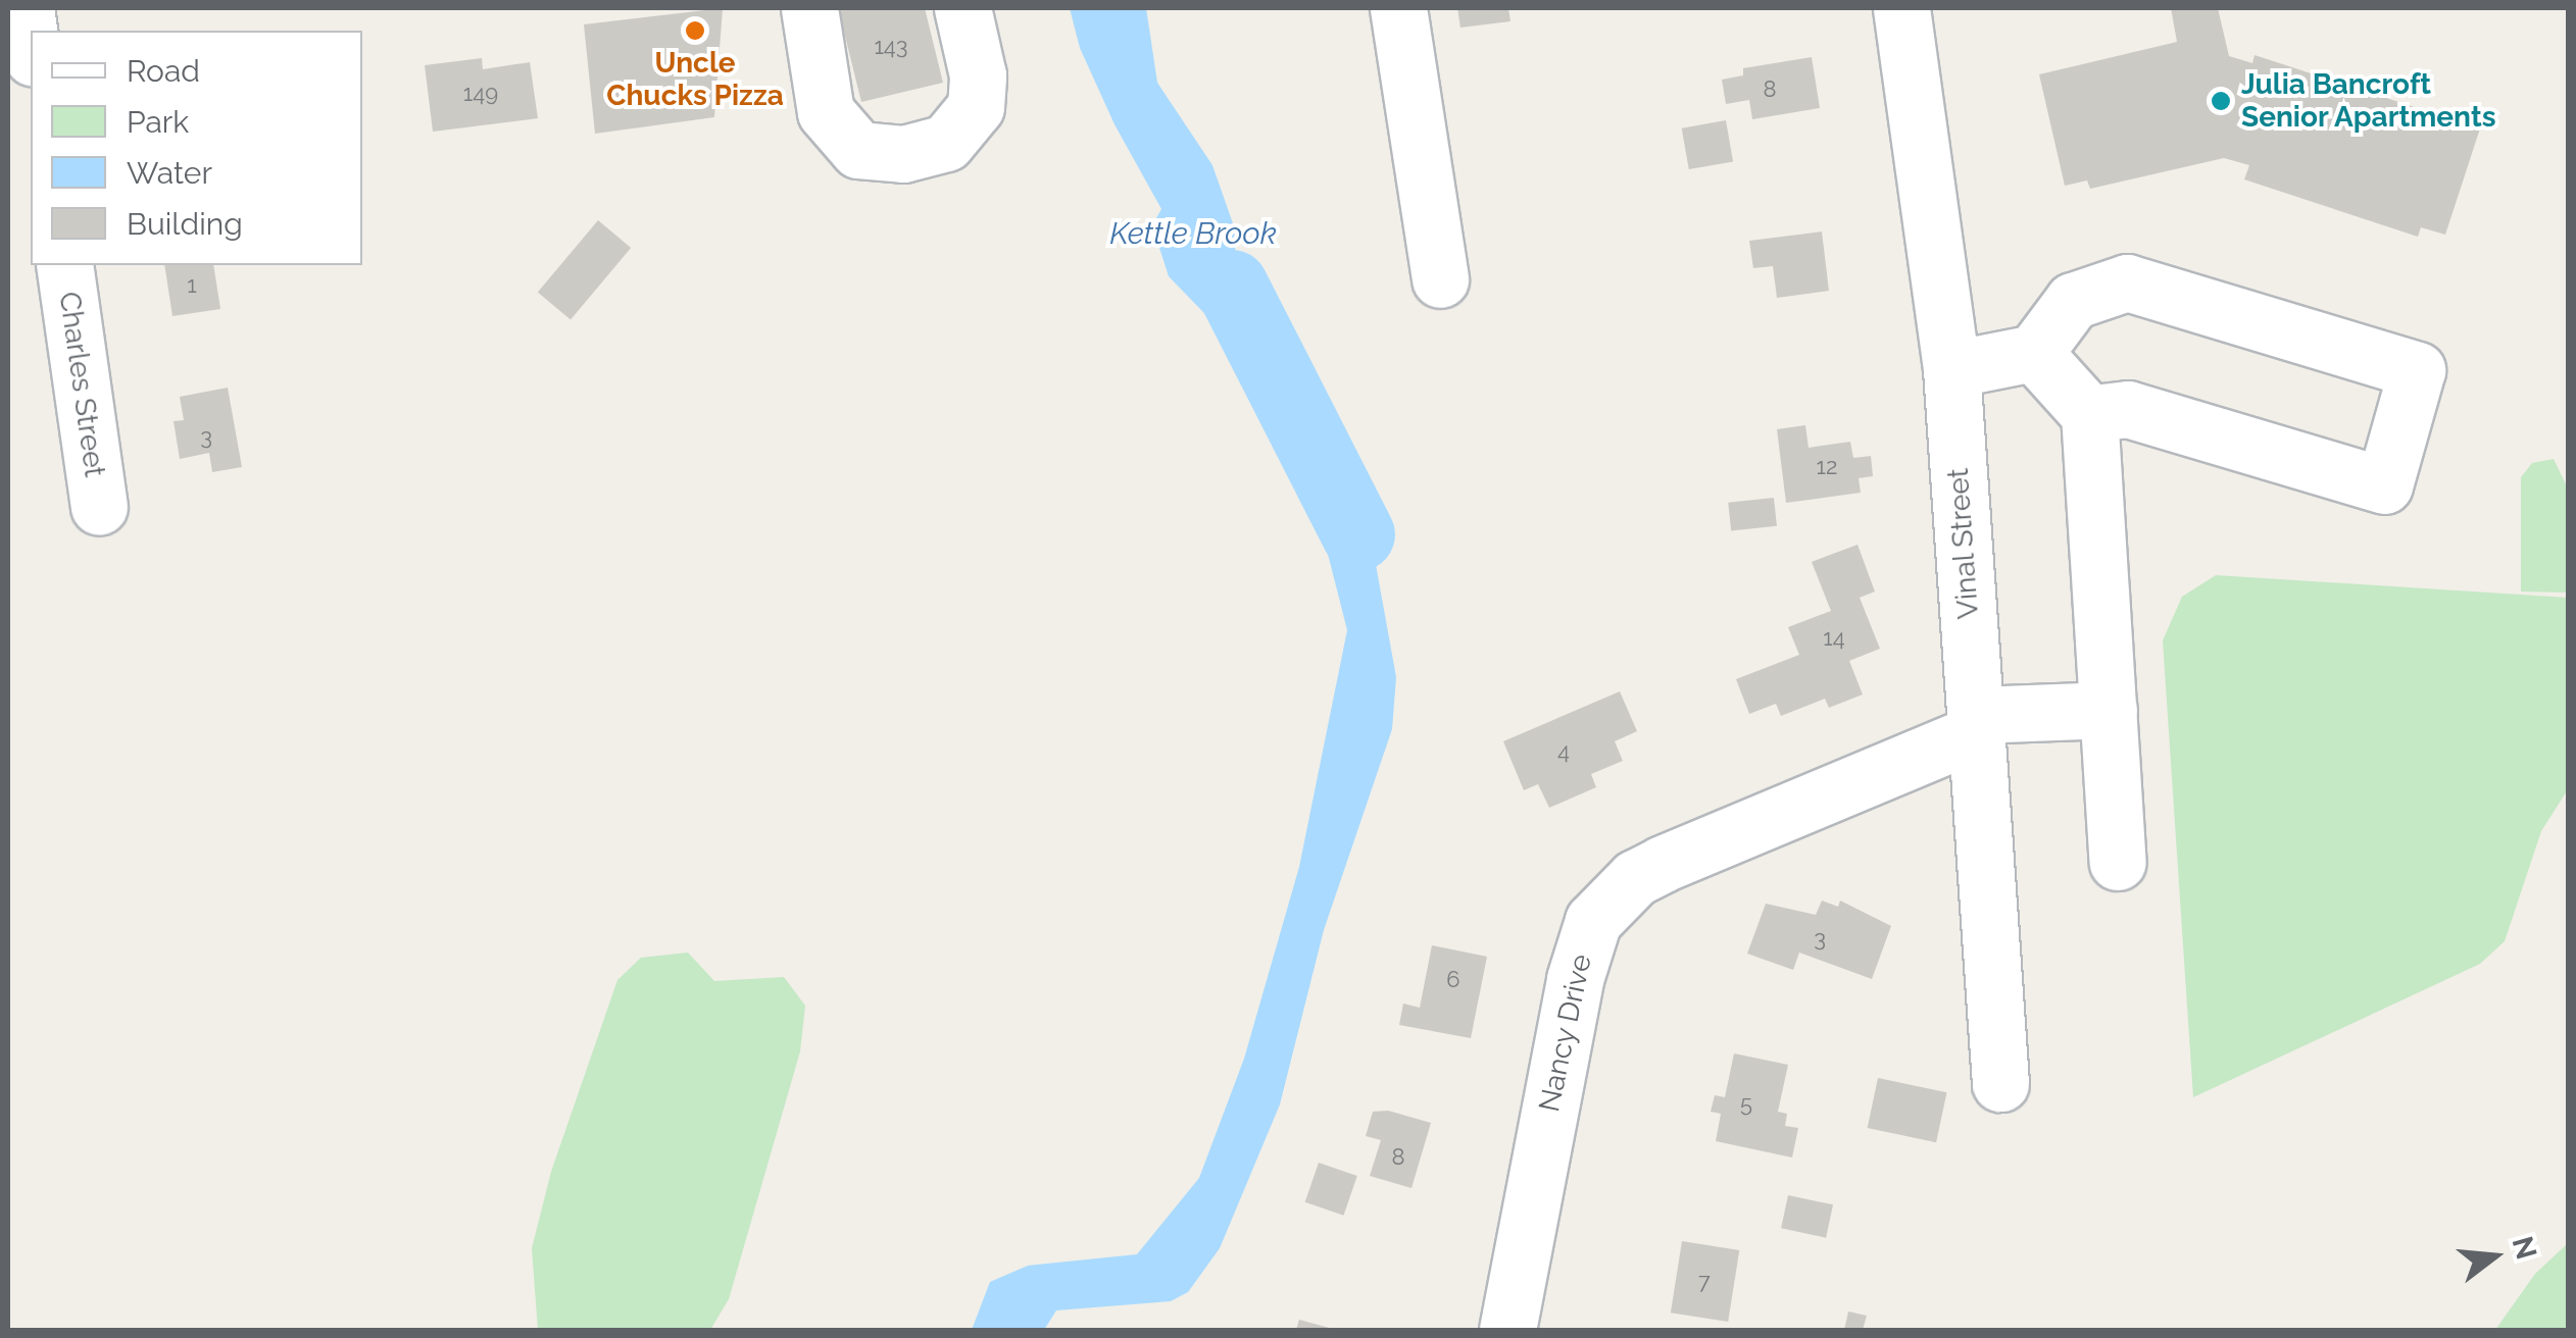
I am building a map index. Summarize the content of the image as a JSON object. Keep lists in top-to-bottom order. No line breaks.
{"streets":{"street":["Charles Street","Vinal Street","Nancy Drive"]},"crossings":[["Vinal Street","Nancy Drive"]],"water":["Kettle Brook"],"places":["Uncle Chucks Pizza","Julia Bancroft Senior Apartments"],"house_numbers":["143","8","149","1","3","12","14","4","3","6","5","8","7"],"legend":["Road","Park","Water","Building"],"north":"right"}
